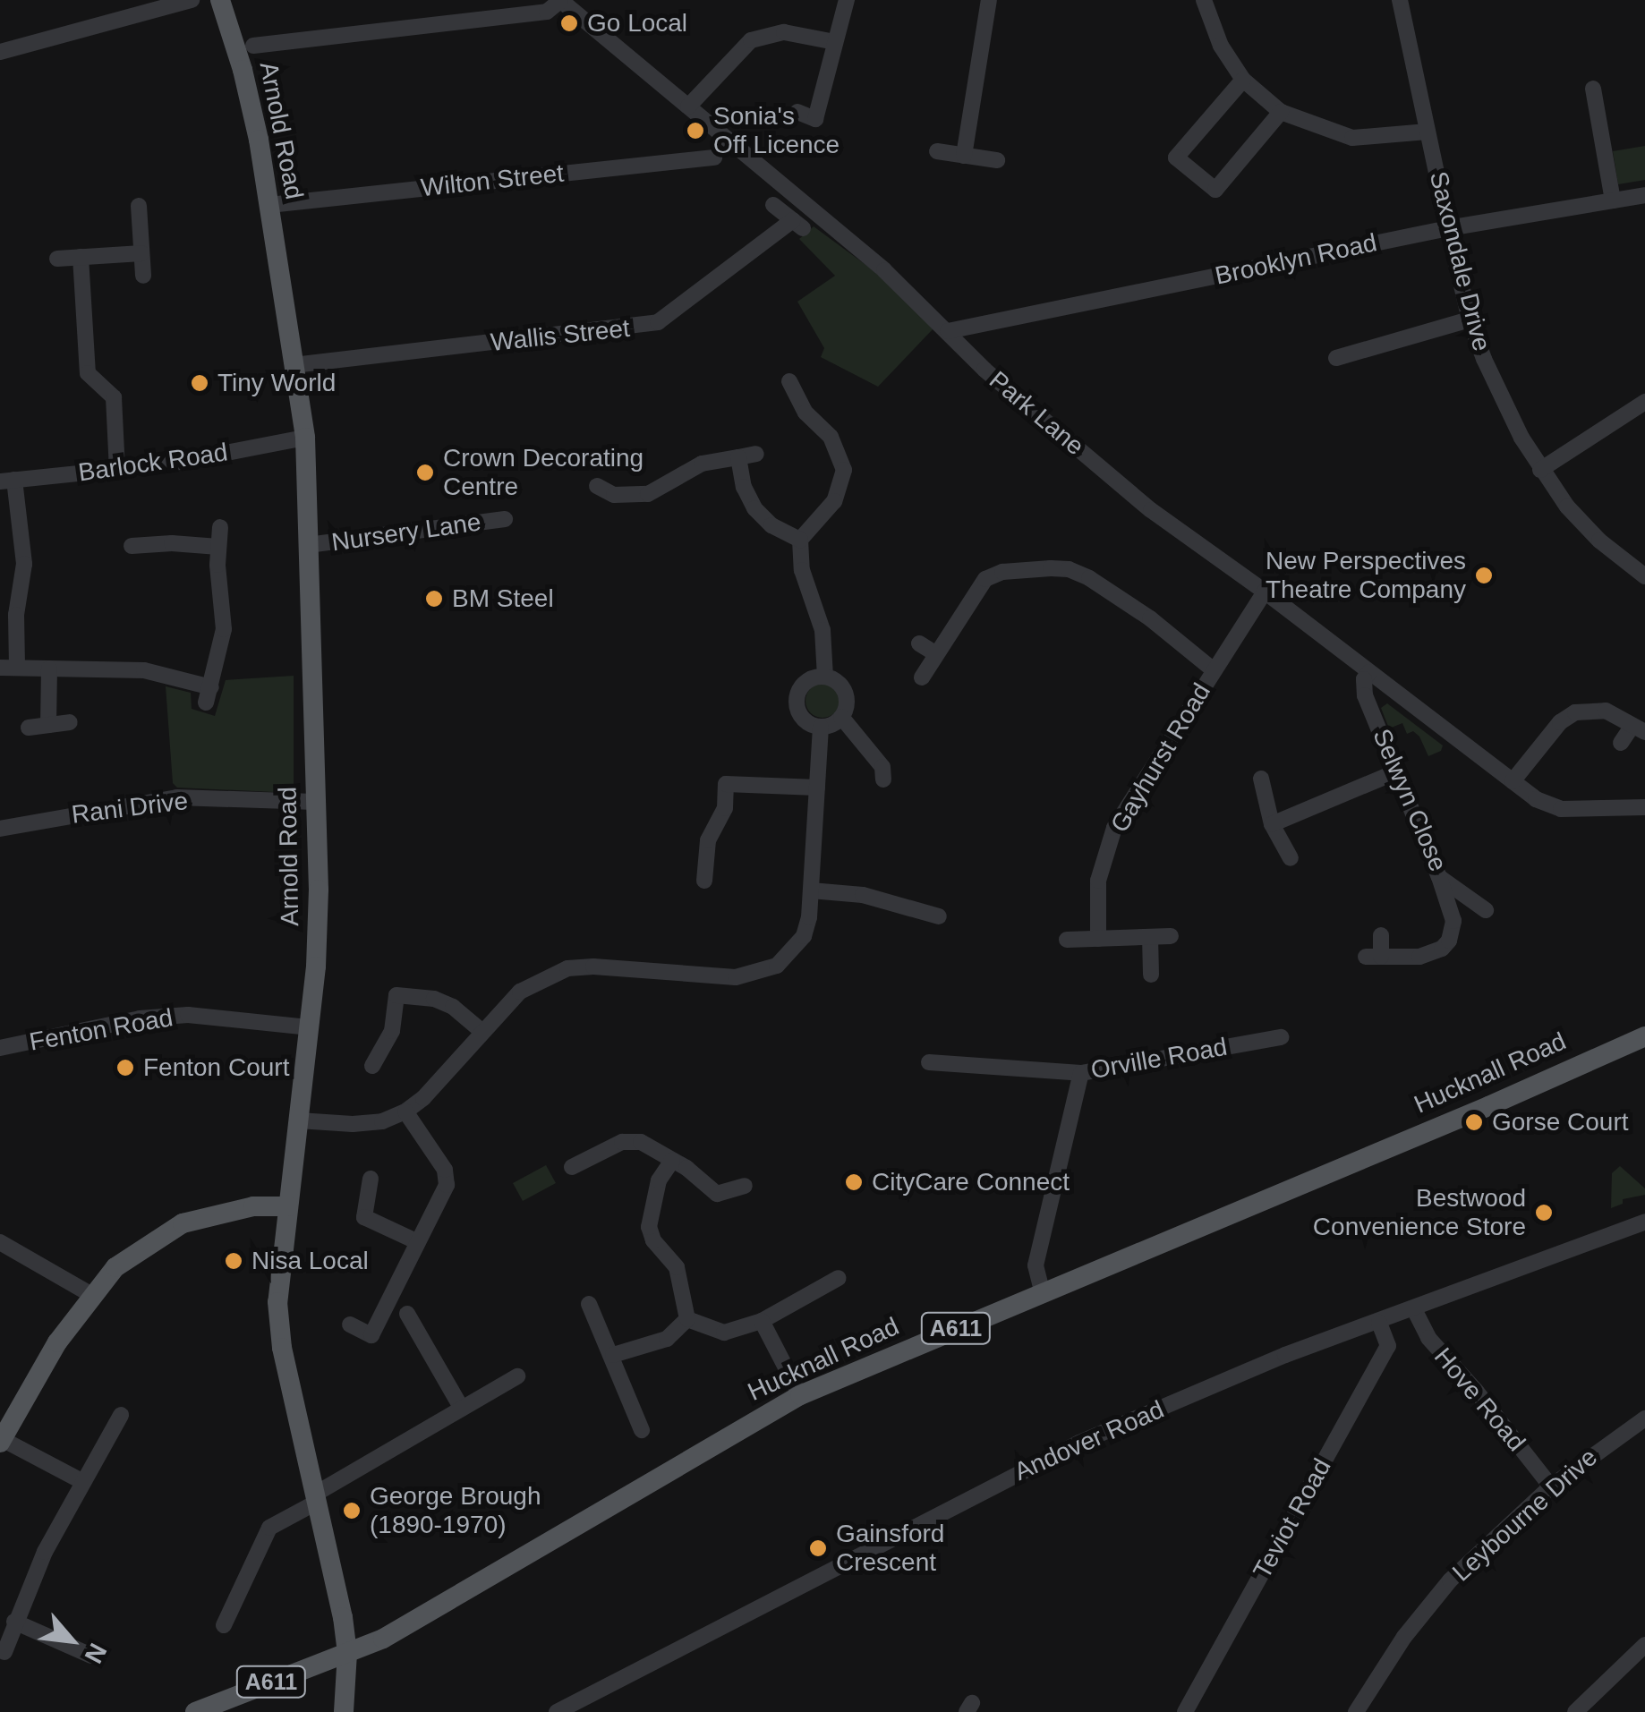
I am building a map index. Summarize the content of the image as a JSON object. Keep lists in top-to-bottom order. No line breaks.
{"streets":{"main road":["Arnold Road","Hucknall Road","A611"],"street":["Wilton Street","Brooklyn Road","Saxondale Drive","Wallis Street","Park Lane","Barlock Road","Nursery Lane","Gayhurst Road","Selwyn Close","Rani Drive","Fenton Road","Orville Road","Hove Road","Andover Road","Leybourne Drive","Teviot Road"]},"crossings":[["Arnold Road","Wilton Street"],["Arnold Road","Wallis Street"],["Arnold Road","Barlock Road"],["Arnold Road","Nursery Lane"],["Arnold Road","Rani Drive"],["Arnold Road","Fenton Road"],["Arnold Road","Hucknall Road"],["Brooklyn Road","Saxondale Drive"],["Brooklyn Road","Park Lane"],["Park Lane","Gayhurst Road"],["Park Lane","Selwyn Close"],["Hove Road","Andover Road"],["Hove Road","Leybourne Drive"],["Andover Road","Teviot Road"]],"places":["Go Local","Sonia's Off Licence","Tiny World","Crown Decorating Centre","New Perspectives Theatre Company","BM Steel","Fenton Court","Gorse Court","CityCare Connect","Bestwood Convenience Store","Nisa Local","George Brough (1890-1970)","Gainsford Crescent"],"north":"bottom right"}
